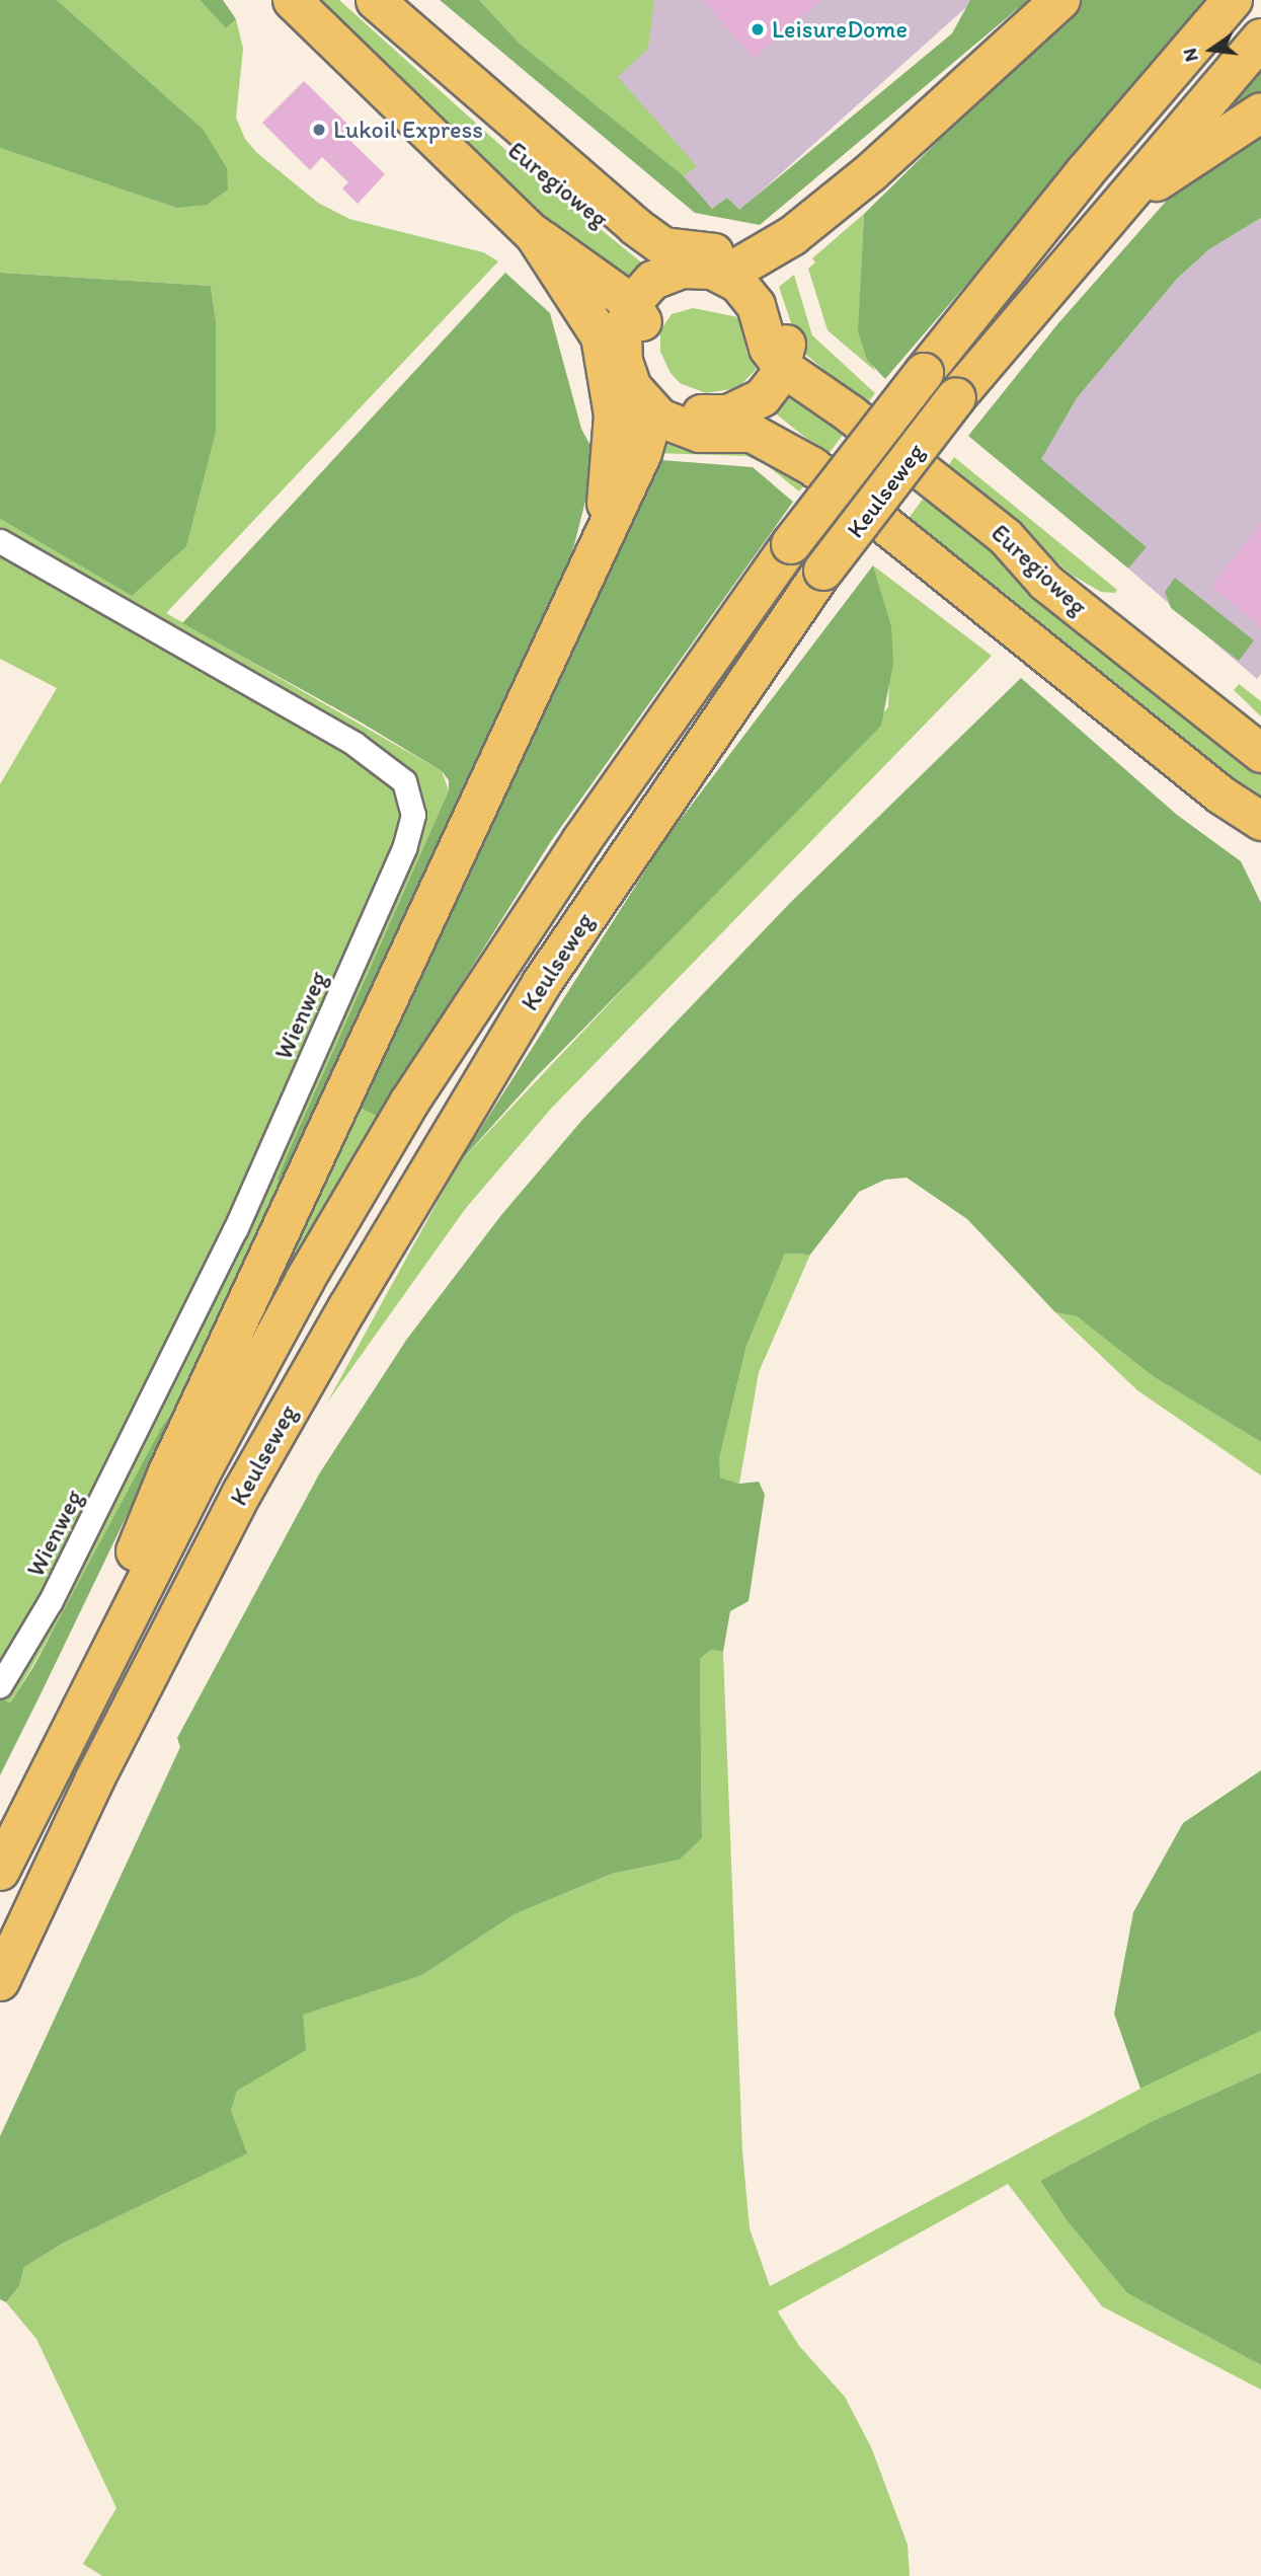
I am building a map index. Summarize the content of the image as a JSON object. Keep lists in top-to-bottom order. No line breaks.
{"streets":{"highway":["Keulseweg"],"main road":["Euregioweg"],"street":["Wienweg"]},"places":["LeisureDome","Lukoil Express"],"north":"left"}
